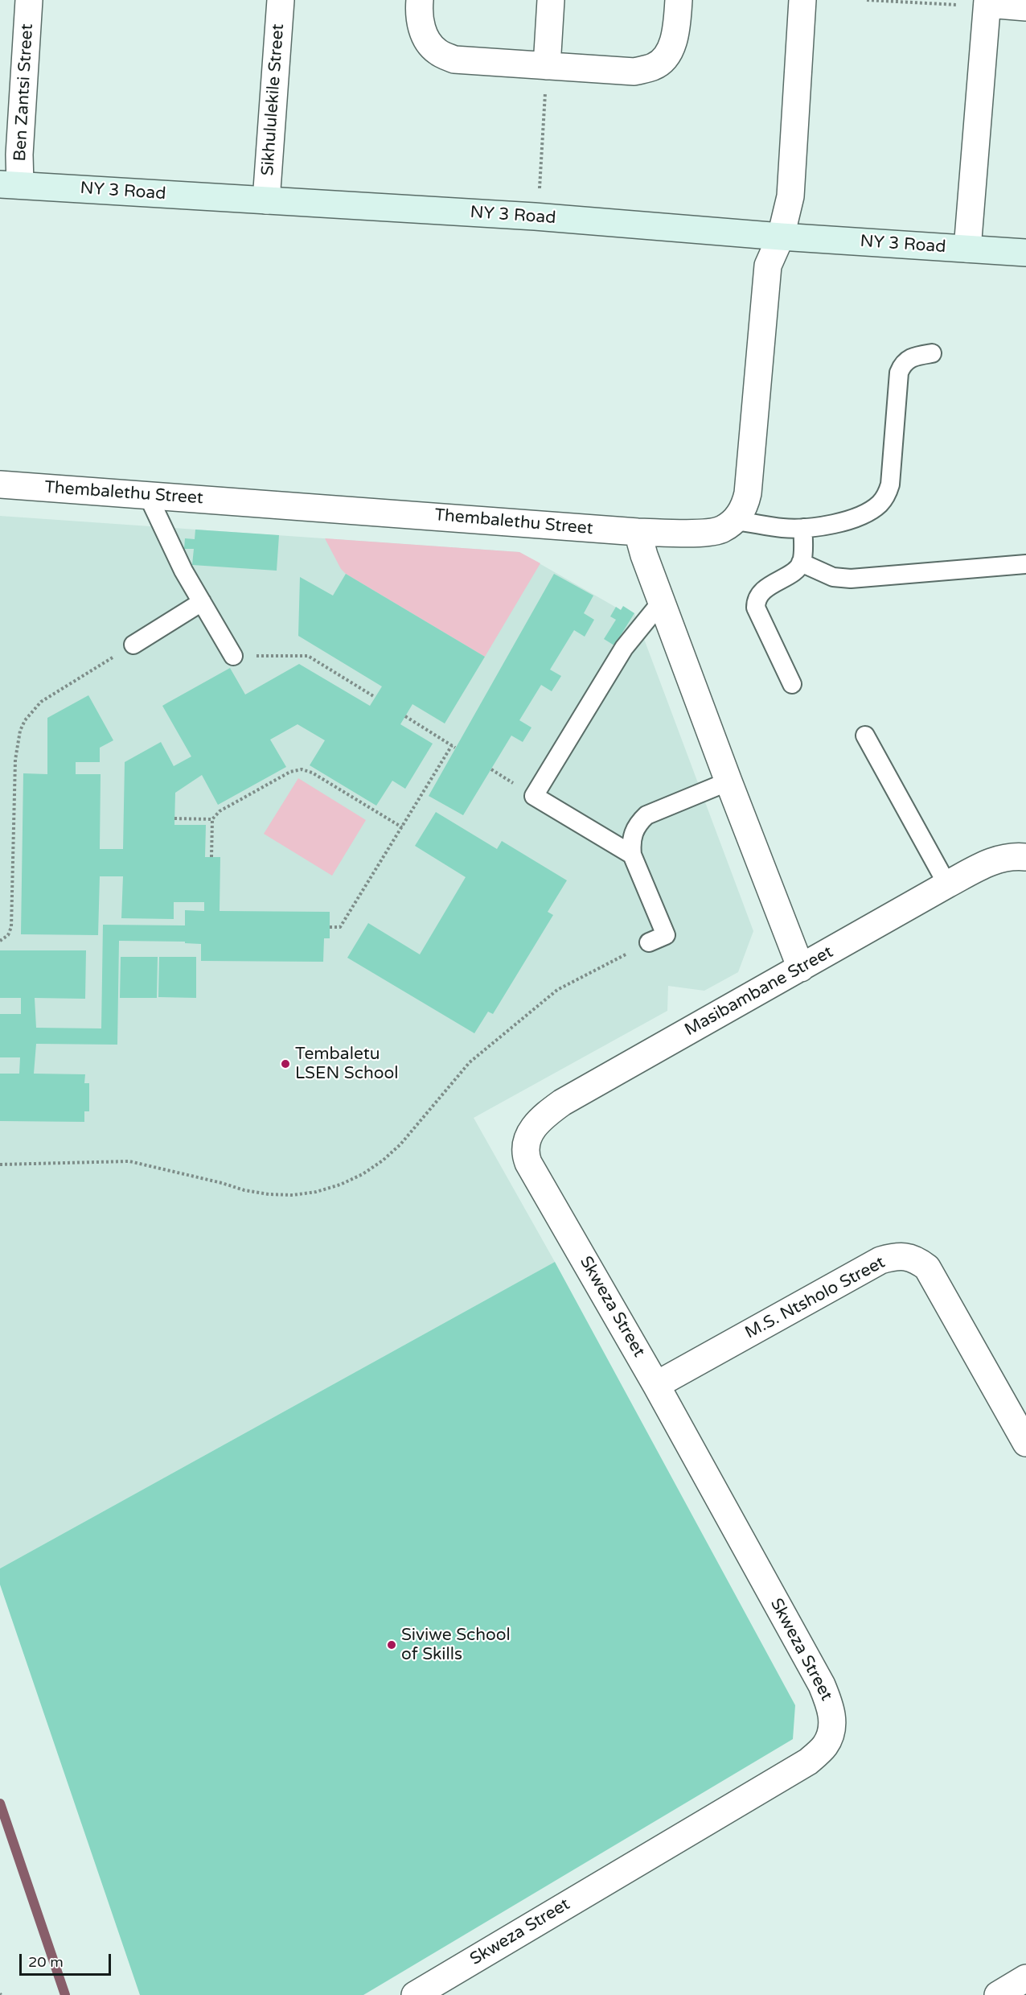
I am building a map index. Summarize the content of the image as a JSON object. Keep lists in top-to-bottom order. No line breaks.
{"streets":{"street":["Ben Zantsi Street","Sikhululekile Street","NY 3 Road","Thembalethu Street","Masibambane Street","M.S. Ntsholo Street","Skweza Street"]},"crossings":[["Ben Zantsi Street","NY 3 Road"],["Sikhululekile Street","NY 3 Road"],["Masibambane Street","Skweza Street"],["M.S. Ntsholo Street","Skweza Street"]],"places":["Tembaletu LSEN School","Siviwe School of Skills"],"scale_bar":"20 m"}
